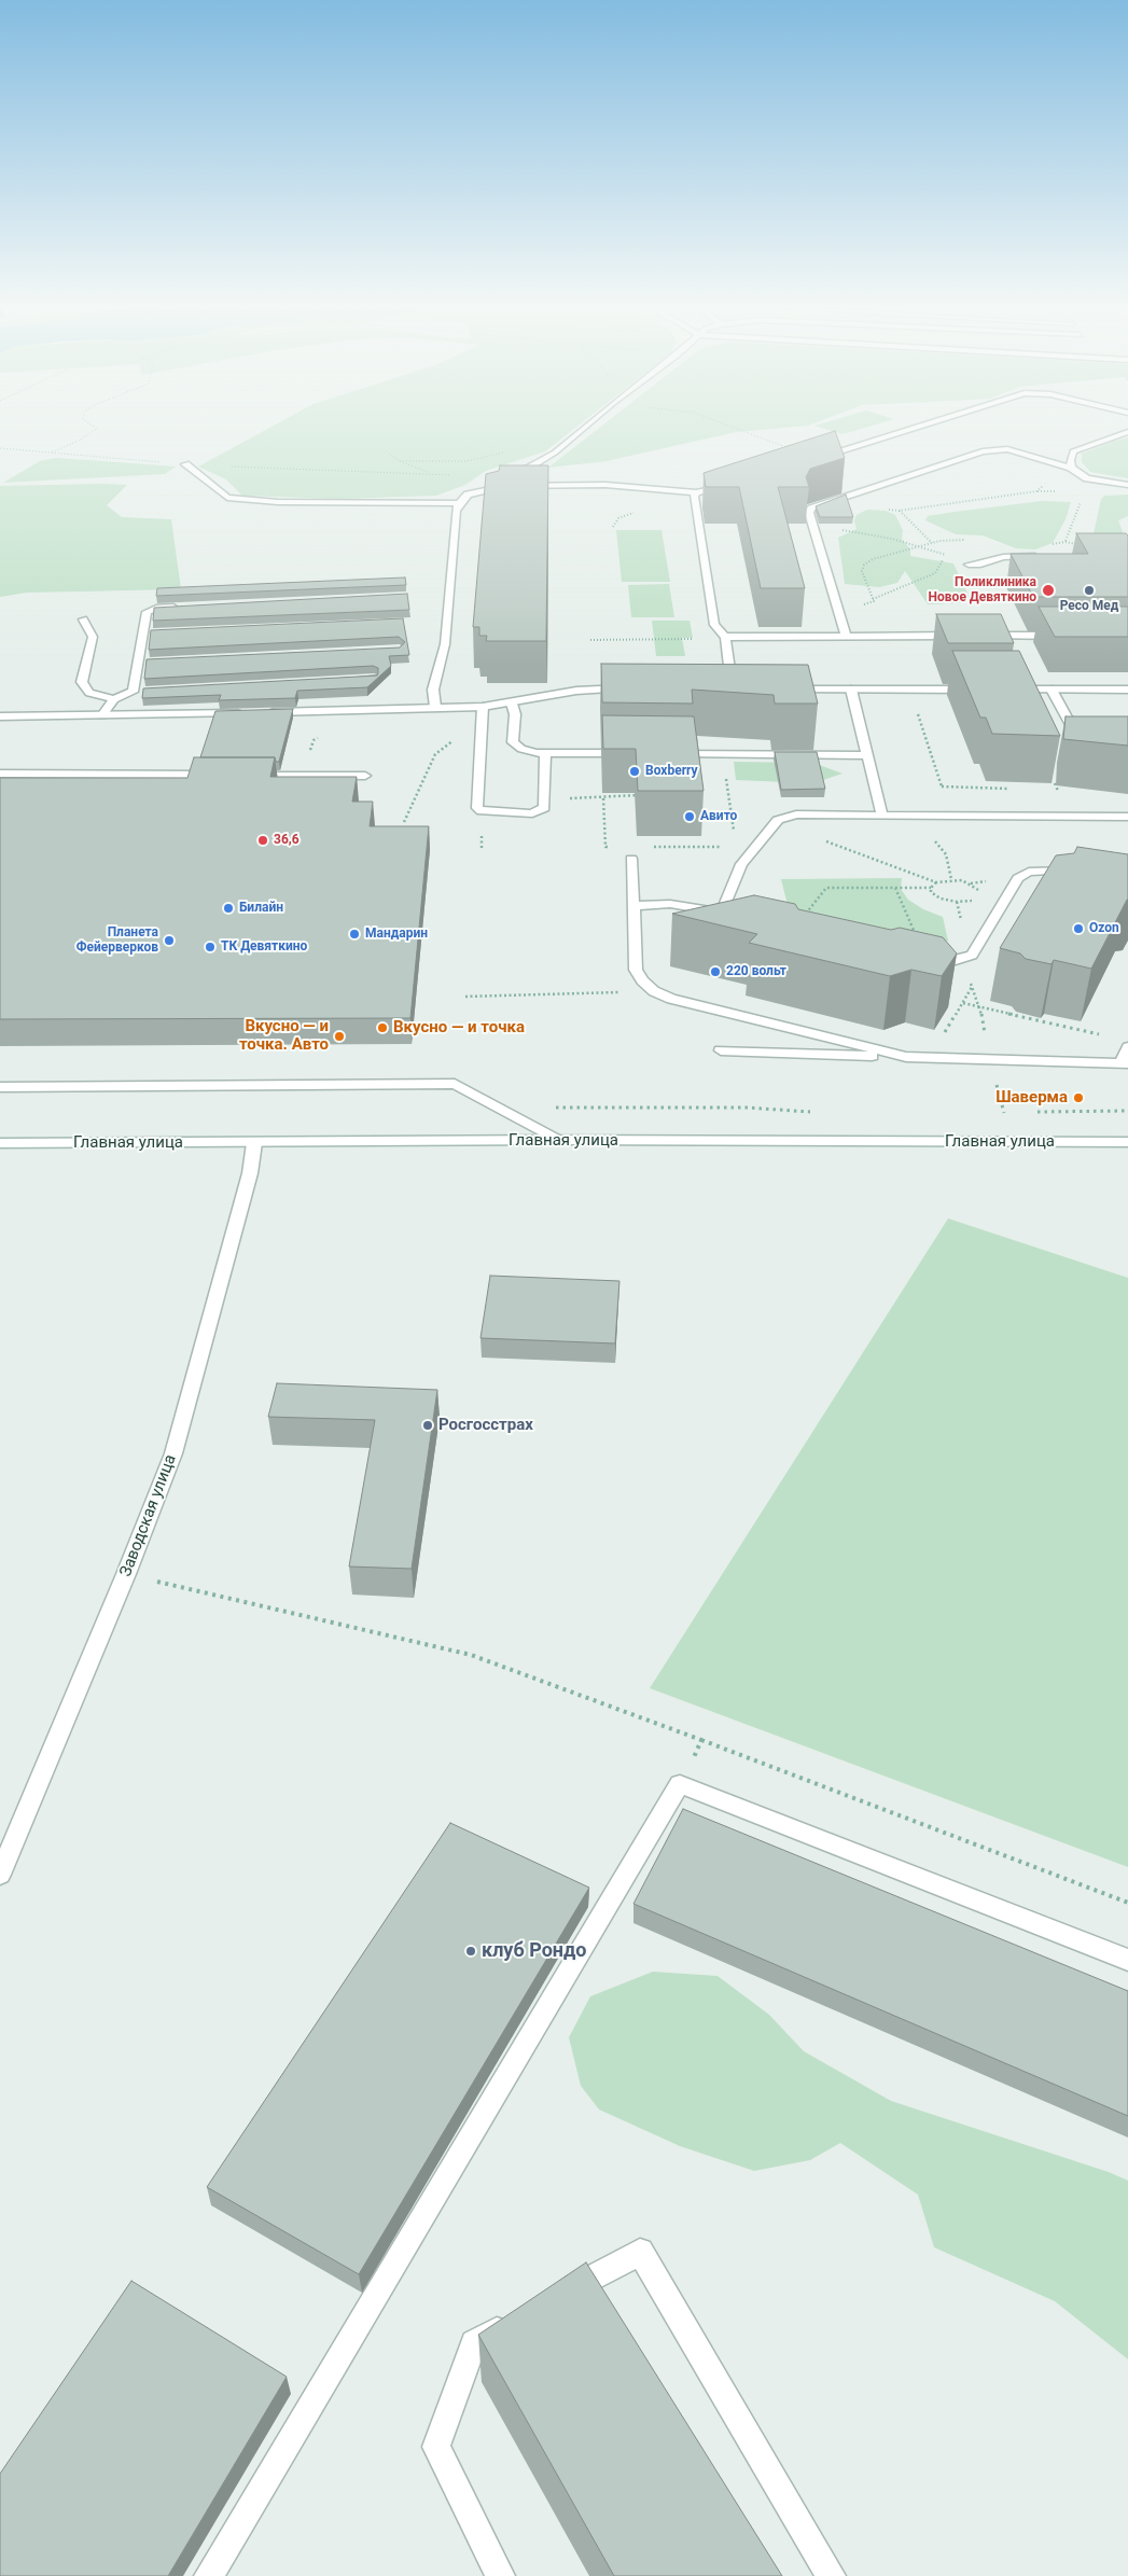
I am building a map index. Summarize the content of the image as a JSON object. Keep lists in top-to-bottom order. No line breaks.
{"streets":{"street":["Главная улица","Заводская улица"]},"crossings":[["Главная улица","Заводская улица"]],"places":["Поликлиника Новое Девяткино","Ресо Мед","Boxberry","Авито","36,6","Билайн","Ozon","Мандарин","Планета Фейерверков","ТК Девяткино","220 вольт","Вкусно — и точка","Вкусно — и точка. Авто","Шаверма","Росгосстрах","клуб Рондо"]}
